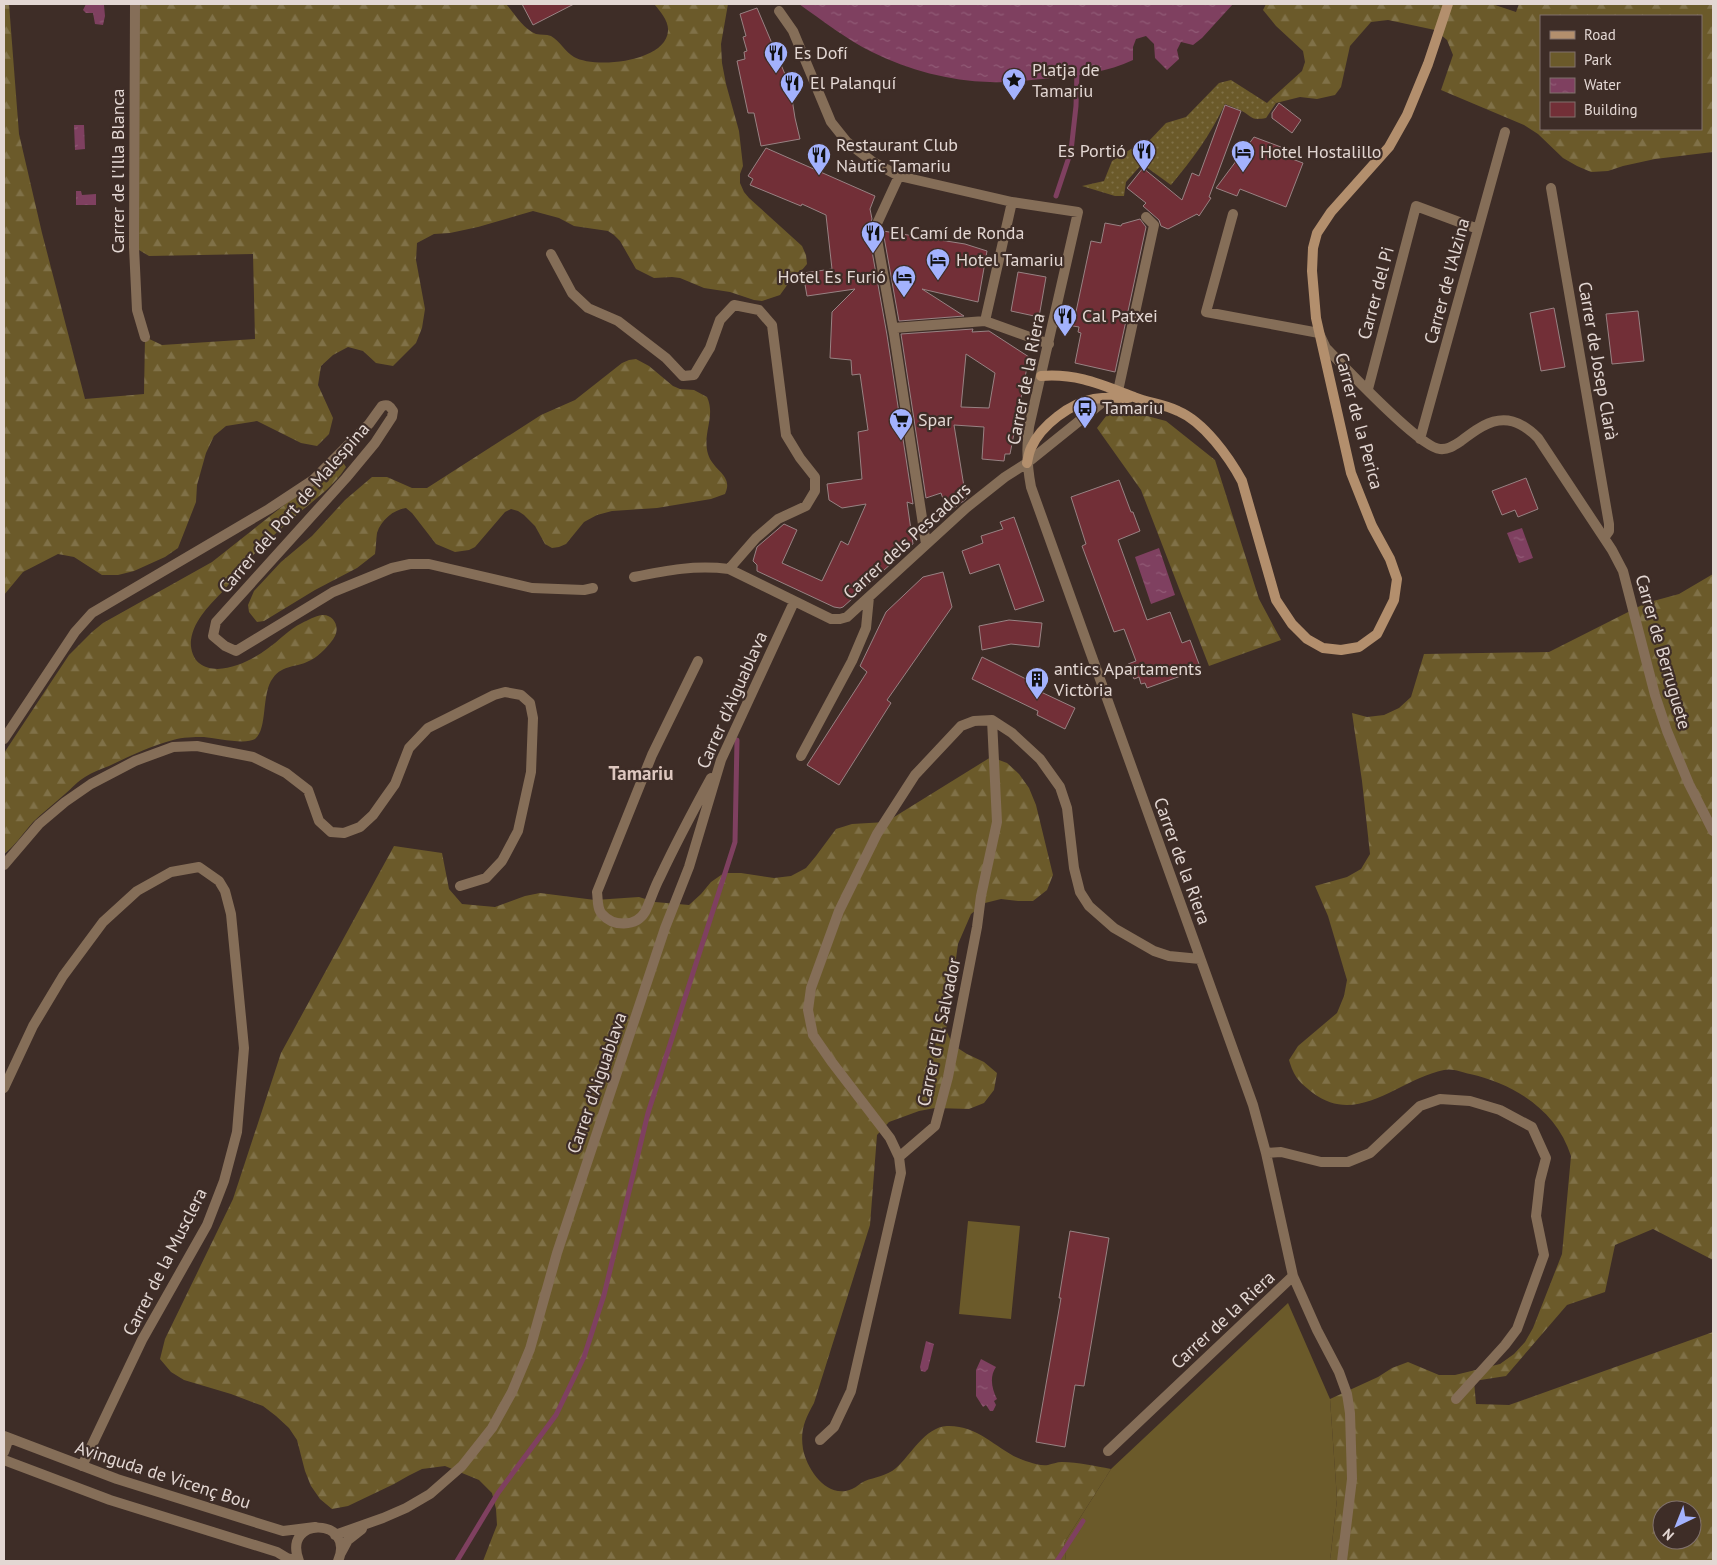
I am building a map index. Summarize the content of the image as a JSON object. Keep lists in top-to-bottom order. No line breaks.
{"streets":{"street":["Carrer de l'Illa Blanca","Carrer de l'Alzina","Carrer del Pi","Carrer de Josep Clarà","Carrer de la Riera","Carrer de la Perica","Carrer del Port de Malespina","Carrer dels Pescadors","Carrer de Berruguete","Carrer d'Aiguablava","Carrer d'El Salvador","Carrer de la Musclera","Avinguda de Vicenç Bou"]},"crossings":[["Carrer de l'Alzina","Carrer del Pi"],["Carrer de l'Alzina","Carrer de Berruguete"],["Carrer de Josep Clarà","Carrer de Berruguete"],["Carrer de la Riera","Carrer dels Pescadors"],["Carrer dels Pescadors","Carrer d'Aiguablava"],["Carrer de la Musclera","Avinguda de Vicenç Bou"]],"districts":["Tamariu"],"places":{"restaurant":["Es Dofí","El Palanquí","Es Portió","Restaurant Club Nàutic Tamariu","El Camí de Ronda","Cal Patxei"],"place":["Platja de Tamariu"],"hotel":["Hotel Hostalillo","Hotel Tamariu","Hotel Es Furió"],"bus stop":["Tamariu"],"supermarket":["Spar"],"building":["antics Apartaments Victòria"]},"legend":["Road","Park","Water","Building"],"north":"bottom left"}
